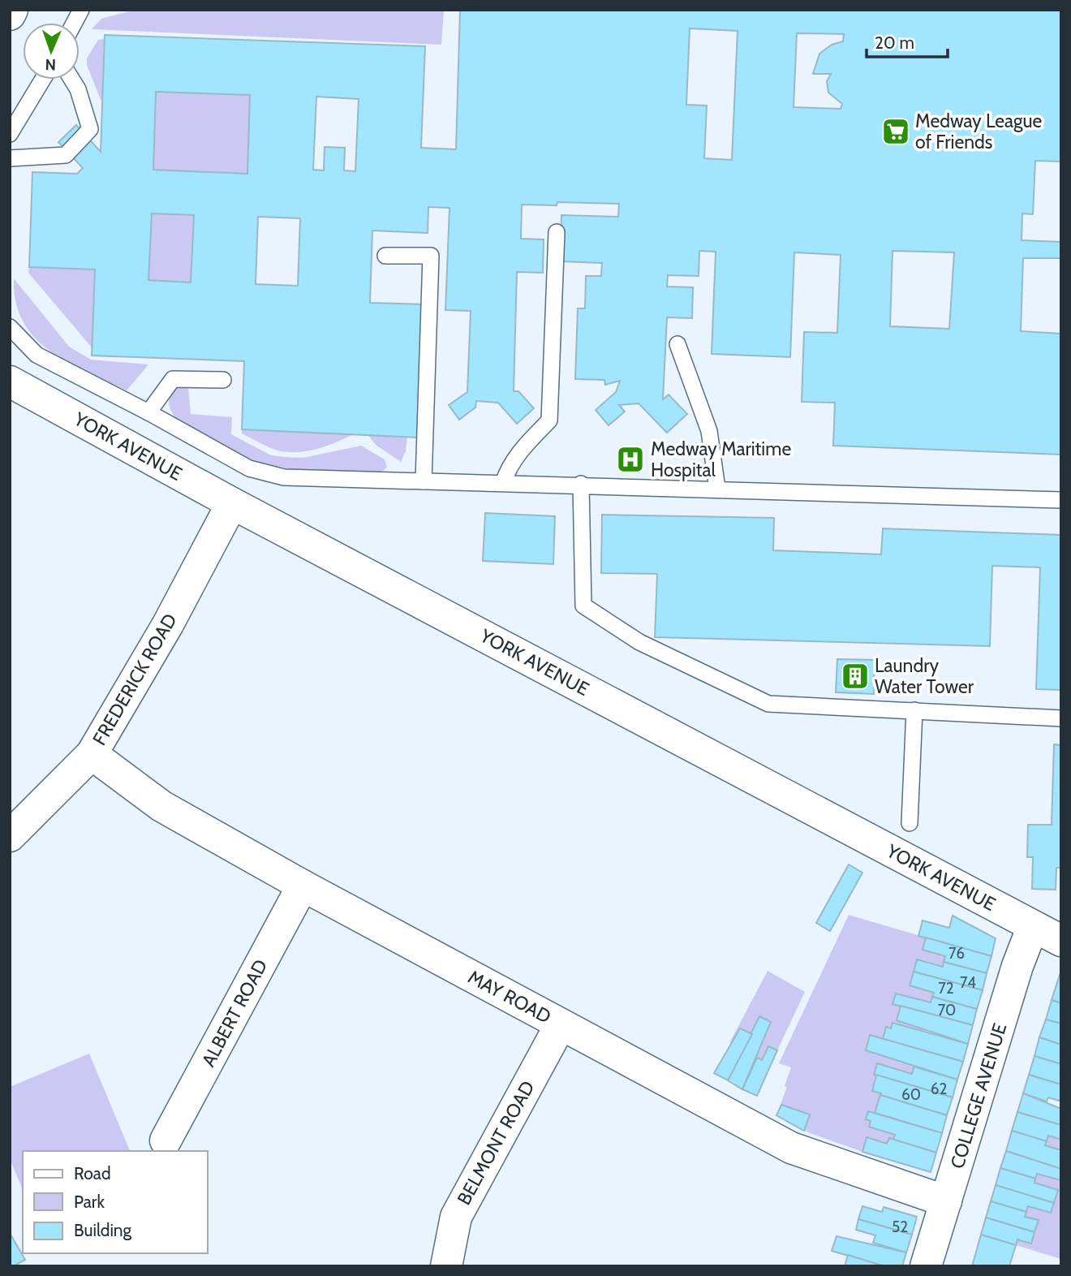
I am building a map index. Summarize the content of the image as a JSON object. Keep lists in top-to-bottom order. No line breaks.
{"streets":{"street":["YORK AVENUE","FREDERICK ROAD","MAY ROAD","ALBERT ROAD","COLLEGE AVENUE","BELMONT ROAD"]},"crossings":[["YORK AVENUE","FREDERICK ROAD"],["YORK AVENUE","COLLEGE AVENUE"],["FREDERICK ROAD","MAY ROAD"],["MAY ROAD","ALBERT ROAD"],["MAY ROAD","COLLEGE AVENUE"],["MAY ROAD","BELMONT ROAD"]],"places":{"supermarket":["Medway League of Friends"],"hospital":["Medway Maritime Hospital"],"building":["Laundry Water Tower"]},"house_numbers":["76","74","72","70","62","60","52"],"legend":["Road","Park","Building"],"scale_bar":"20 m","north":"bottom"}
